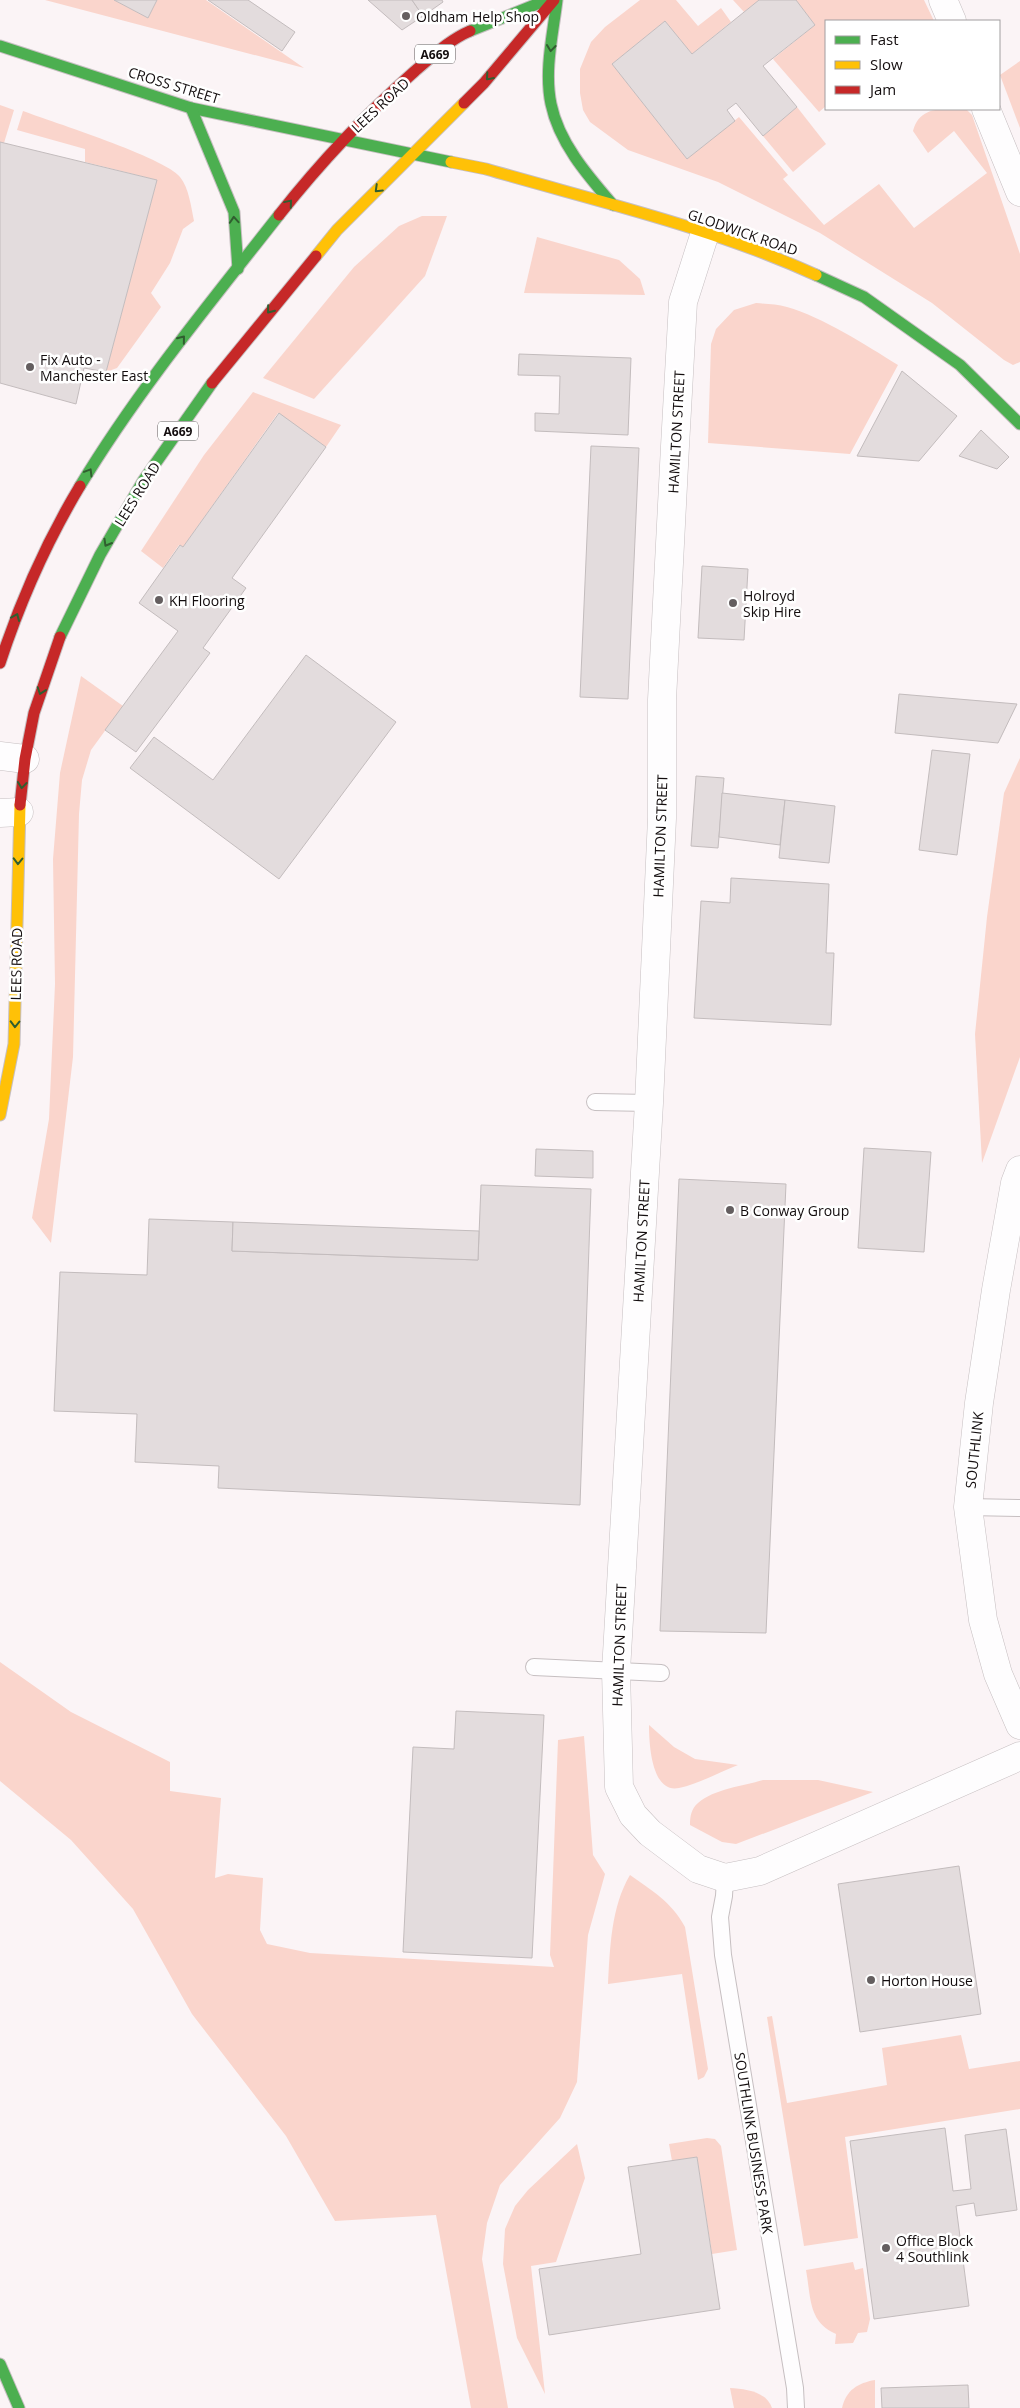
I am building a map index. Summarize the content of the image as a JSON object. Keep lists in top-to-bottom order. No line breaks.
{"streets":{"main road":["A669","CROSS STREET","LEES ROAD","GLODWICK ROAD"],"street":["HAMILTON STREET","SOUTHLINK"],"lane":["SOUTHLINK BUSINESS PARK"]},"crossings":[["CROSS STREET","LEES ROAD"],["LEES ROAD","GLODWICK ROAD"],["GLODWICK ROAD","HAMILTON STREET"],["HAMILTON STREET","SOUTHLINK BUSINESS PARK"]],"places":["Oldham Help Shop","Fix Auto - Manchester East","KH Flooring","Holroyd Skip Hire","B Conway Group","Horton House","Office Block 4 Southlink"],"legend":["Fast","Slow","Jam"]}
